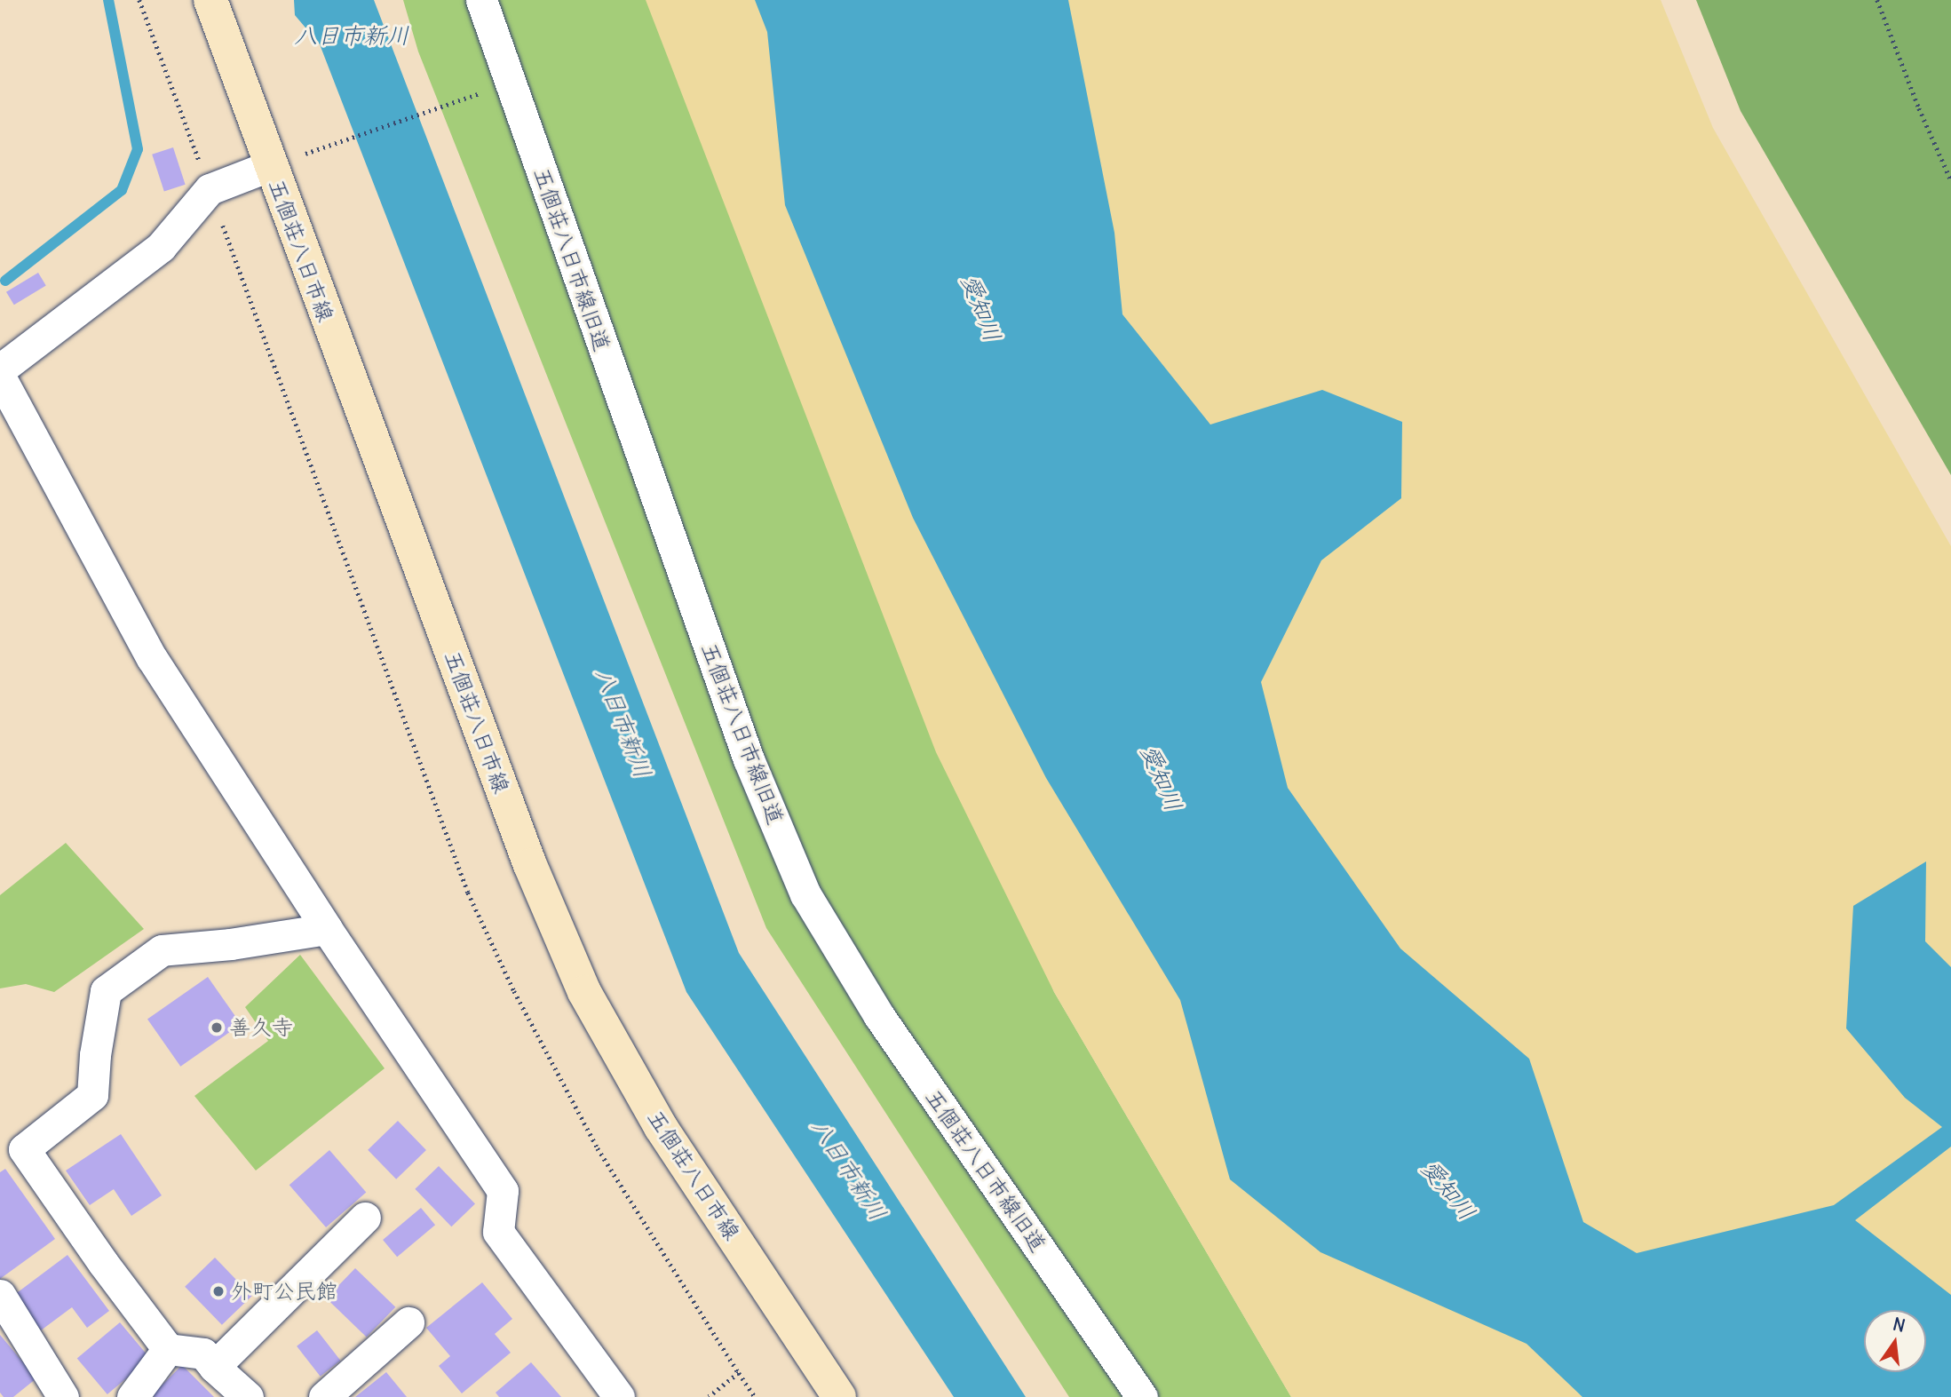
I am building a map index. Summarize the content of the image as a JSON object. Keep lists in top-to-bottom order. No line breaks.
{"streets":{"main road":["五個荘八日市線"],"street":["五個荘八日市線旧道"]},"water":["八日市新川","愛知川"],"places":["善久寺","外町公民館"],"north":"top"}
